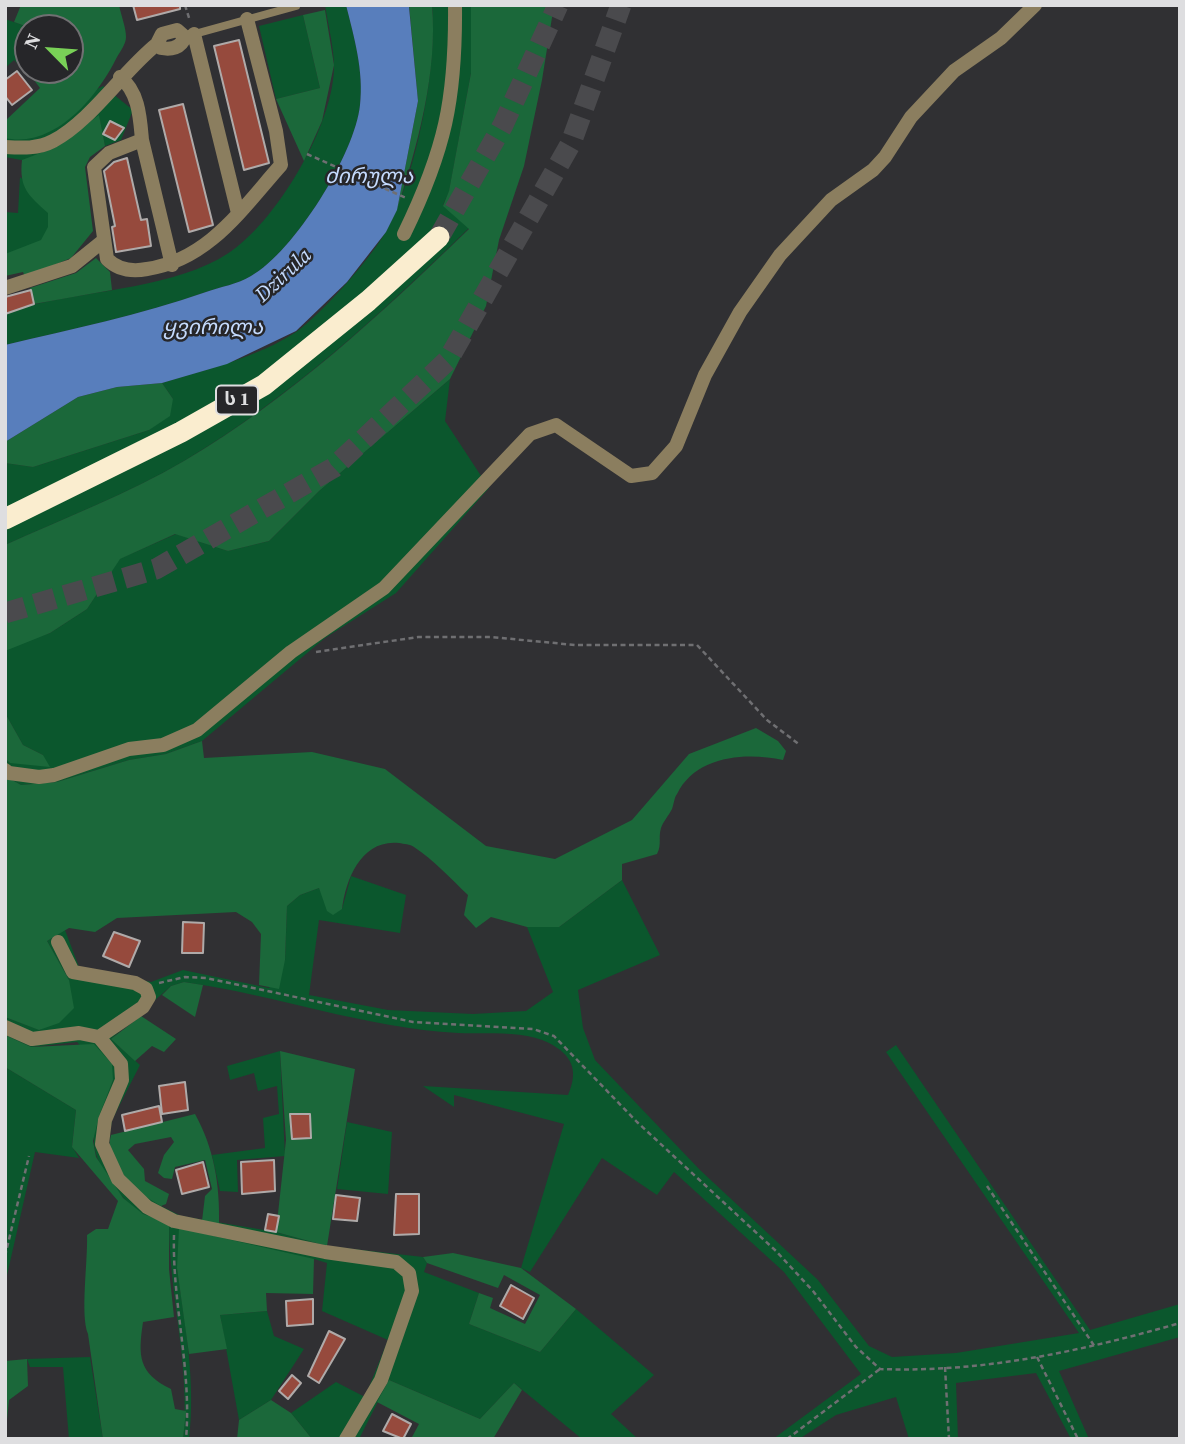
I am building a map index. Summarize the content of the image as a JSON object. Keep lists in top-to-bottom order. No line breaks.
{"streets":{"highway":["ს 1"]},"water":["ძირულა","Dzirula","ყვირილა"],"north":"top left"}
